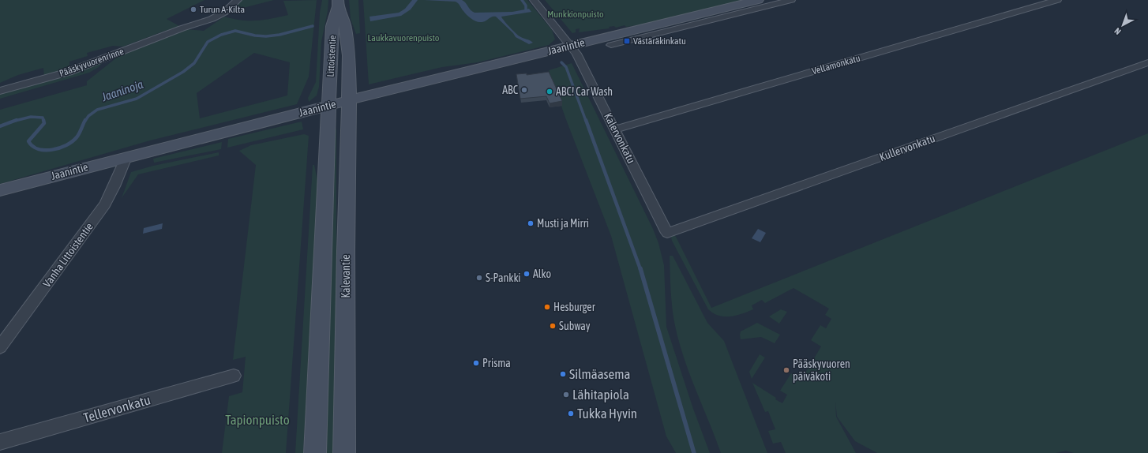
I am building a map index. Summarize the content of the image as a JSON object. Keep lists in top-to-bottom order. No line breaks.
{"streets":{"main road":["Jaanintie","Littoistentie","Kalevantie"],"street":["Pääskyvuorenrinne","Vellamonkatu","Kalervonkatu","Kullervonkatu","Vanha Littoistentie","Tellervonkatu"]},"crossings":[["Jaanintie","Littoistentie"],["Jaanintie","Kalervonkatu"],["Jaanintie","Vanha Littoistentie"],["Jaanintie","Kalevantie"],["Littoistentie","Kalevantie"],["Vellamonkatu","Kalervonkatu"],["Kalervonkatu","Kullervonkatu"]],"water":["Jaaninoja"],"parks":["Munkkionpuisto","Laukkavuorenpuisto","Tapionpuisto"],"places":{"other":["Turun A-Kilta","ABC","ABC! Car Wash","Musti ja Mirri","Alko","S-Pankki","Hesburger","Subway","Prisma","Pääskyvuoren päiväkoti","Silmäasema","Lähitapiola","Tukka Hyvin"],"transit":["Västäräkinkatu"]},"north":"bottom left"}
